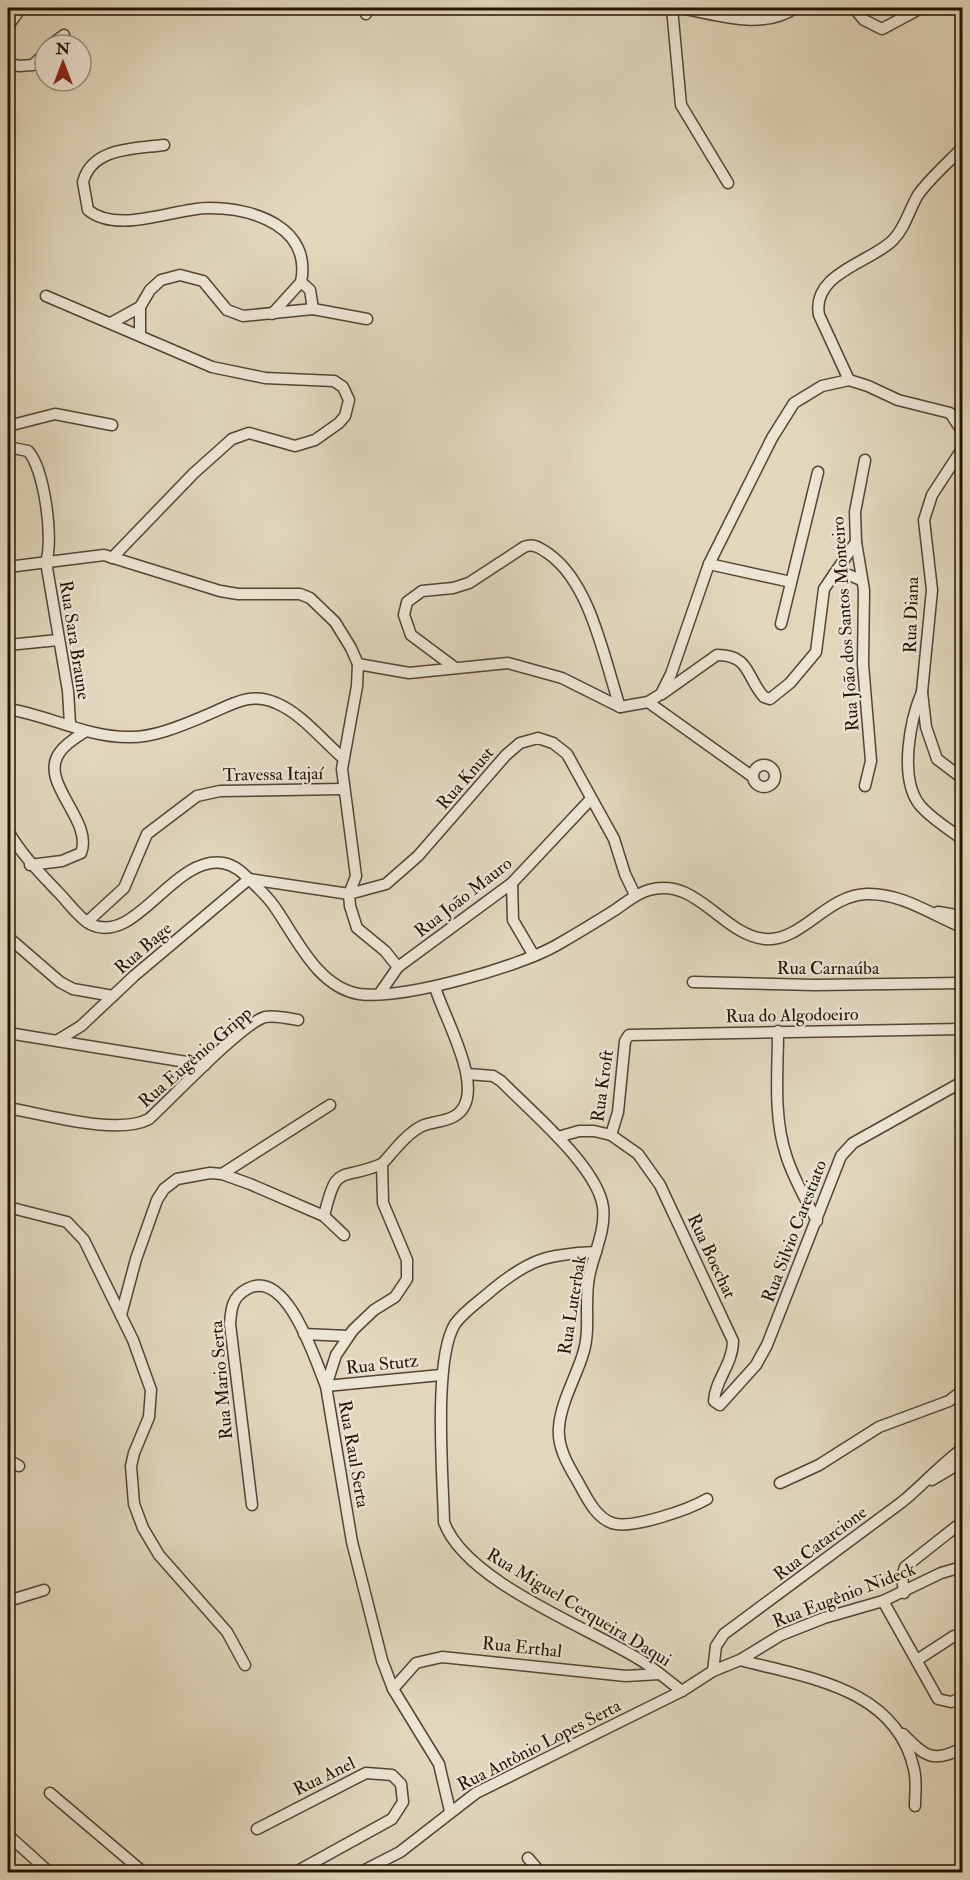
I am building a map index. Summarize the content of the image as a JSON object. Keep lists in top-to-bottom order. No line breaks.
{"streets":{"street":["Rua Diana","Rua João dos Santos Monteiro","Rua Sara Braune","Travessa Itajaí","Rua Knust","Rua João Mauro","Rua Bage","Rua Carnaúba","Rua do Algodoeiro","Rua Eugênio Gripp","Rua Kroft","Rua Silvio Carestiato","Rua Boechat","Rua Luterbak","Rua Stutz","Rua Mario Serta","Rua Raul Serta","Rua Catarcione","Rua Eugênio Nideck","Rua Miguel Cerqueira Daqui","Rua Erthal","Rua Antônio Lopes Serta","Rua Anel"]},"crossings":[["Rua Knust","Rua João Mauro"],["Rua Knust","Rua Bage"],["Rua do Algodoeiro","Rua Kroft"],["Rua Kroft","Rua Boechat"],["Rua Silvio Carestiato","Rua Boechat"],["Rua Luterbak","Rua Miguel Cerqueira Daqui"],["Rua Stutz","Rua Mario Serta"],["Rua Stutz","Rua Raul Serta"],["Rua Stutz","Rua Miguel Cerqueira Daqui"],["Rua Mario Serta","Rua Raul Serta"],["Rua Raul Serta","Rua Erthal"],["Rua Raul Serta","Rua Antônio Lopes Serta"],["Rua Catarcione","Rua Antônio Lopes Serta"],["Rua Eugênio Nideck","Rua Antônio Lopes Serta"],["Rua Miguel Cerqueira Daqui","Rua Erthal"],["Rua Miguel Cerqueira Daqui","Rua Antônio Lopes Serta"]],"north":"top"}
